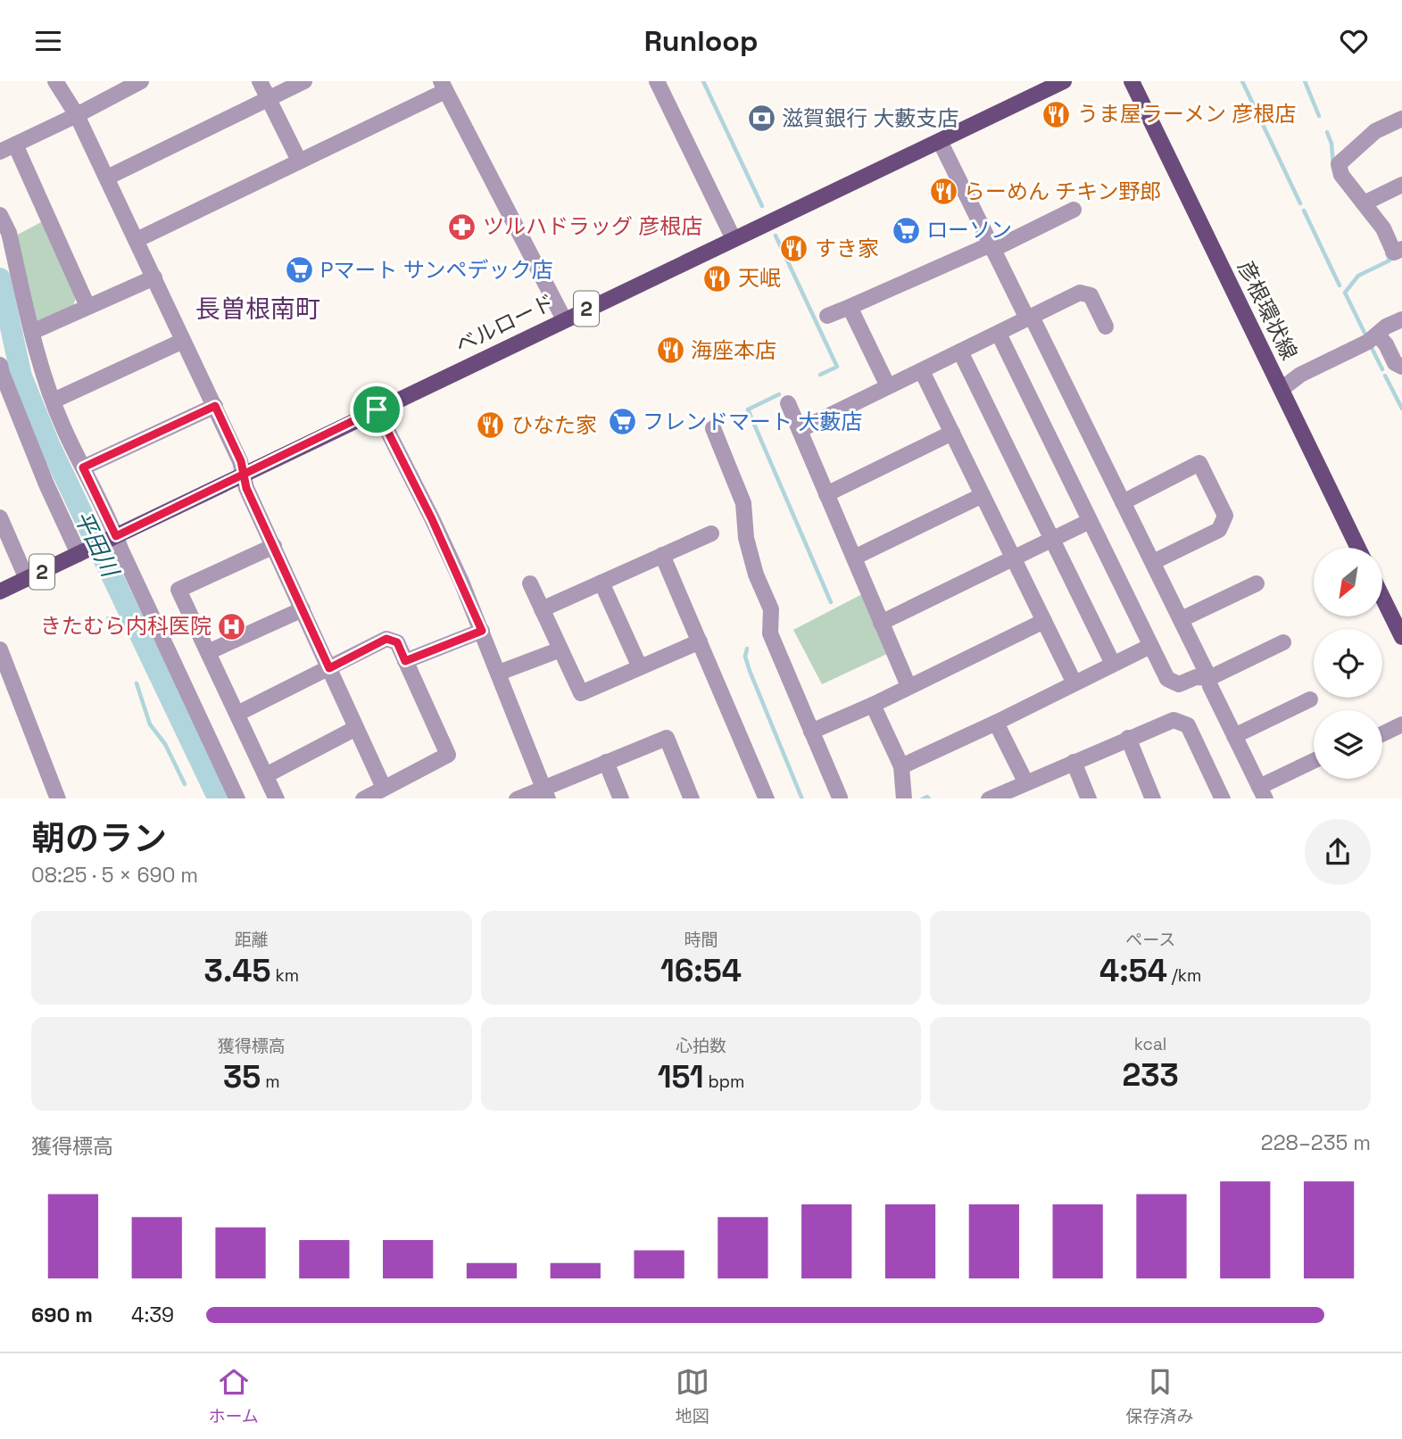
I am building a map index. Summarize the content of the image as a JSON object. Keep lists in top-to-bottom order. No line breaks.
{"streets":{"main road":["2","彦根環状線","ベルロード"]},"districts":["長曽根南町"],"water":["平田川"],"places":{"restaurant":["うま屋ラーメン 彦根店","らーめん チキン野郎","すき家","天岷","海座本店","ひなた家"],"bank":["滋賀銀行 大藪支店"],"pharmacy":["ツルハドラッグ 彦根店"],"supermarket":["ローソン","Pマート サンペデック店","フレンドマート 大藪店"],"hospital":["きたむら内科医院"]},"north":"bottom left","page":{"header":"Runloop","heading":["朝のラン","08:25 · 5 × 690 m"],"stats":[["距離","3.45 km"],["時間","16:54"],["ペース","4:54 /km"],["獲得標高","35 m"],["心拍数","151 bpm"],["kcal","233"]],"chart":["獲得標高","228–235 m"],"list":[{"name":"690 m","note":"4:39"}],"tabs":["ホーム","地図","保存済み"]}}
